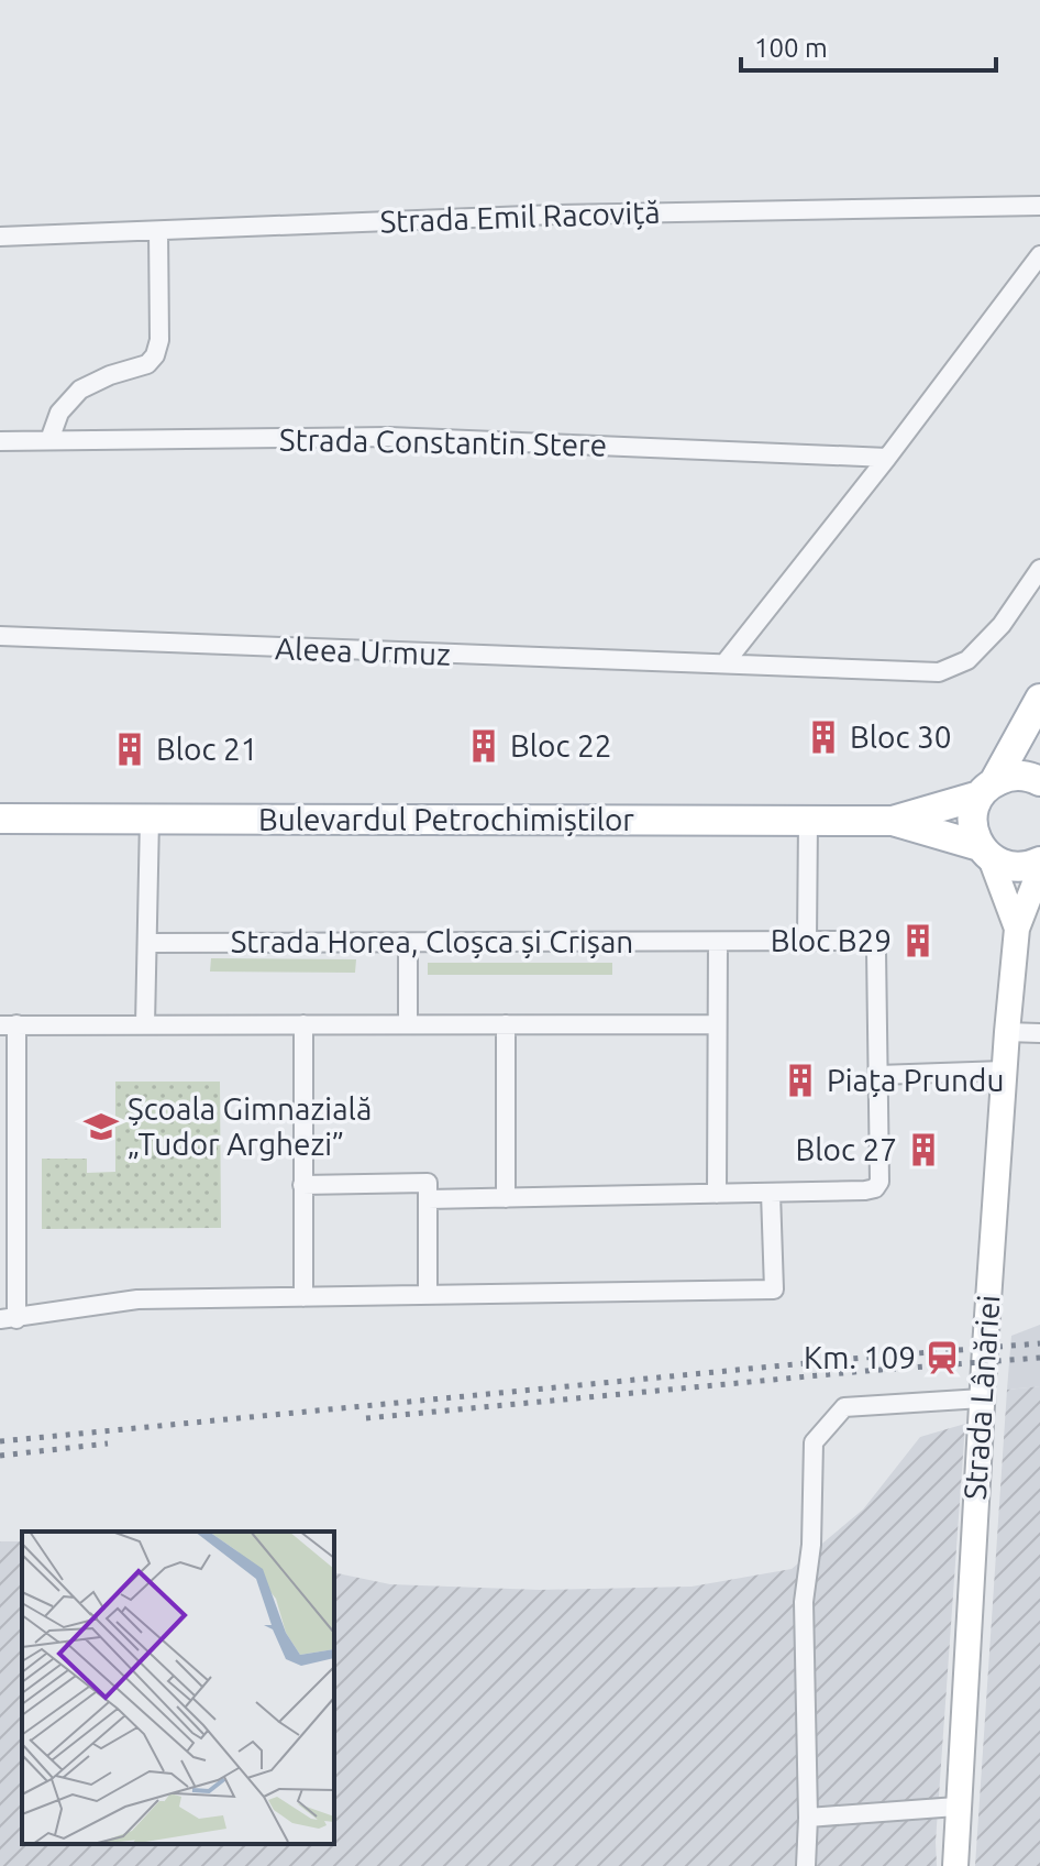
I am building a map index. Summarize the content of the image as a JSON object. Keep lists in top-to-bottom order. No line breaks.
{"streets":{"main road":["Bulevardul Petrochimiștilor"],"street":["Strada Emil Racoviță","Strada Constantin Stere","Aleea Urmuz","Strada Horea, Cloșca și Crișan","Strada Lânăriei"]},"places":{"building":["Bloc 30","Bloc 22","Bloc 21","Bloc B29","Piața Prundu","Bloc 27"],"school or university":["Școala Gimnazială „Tudor Arghezi”"],"station":["Km. 109"]},"scale_bar":"100 m"}
